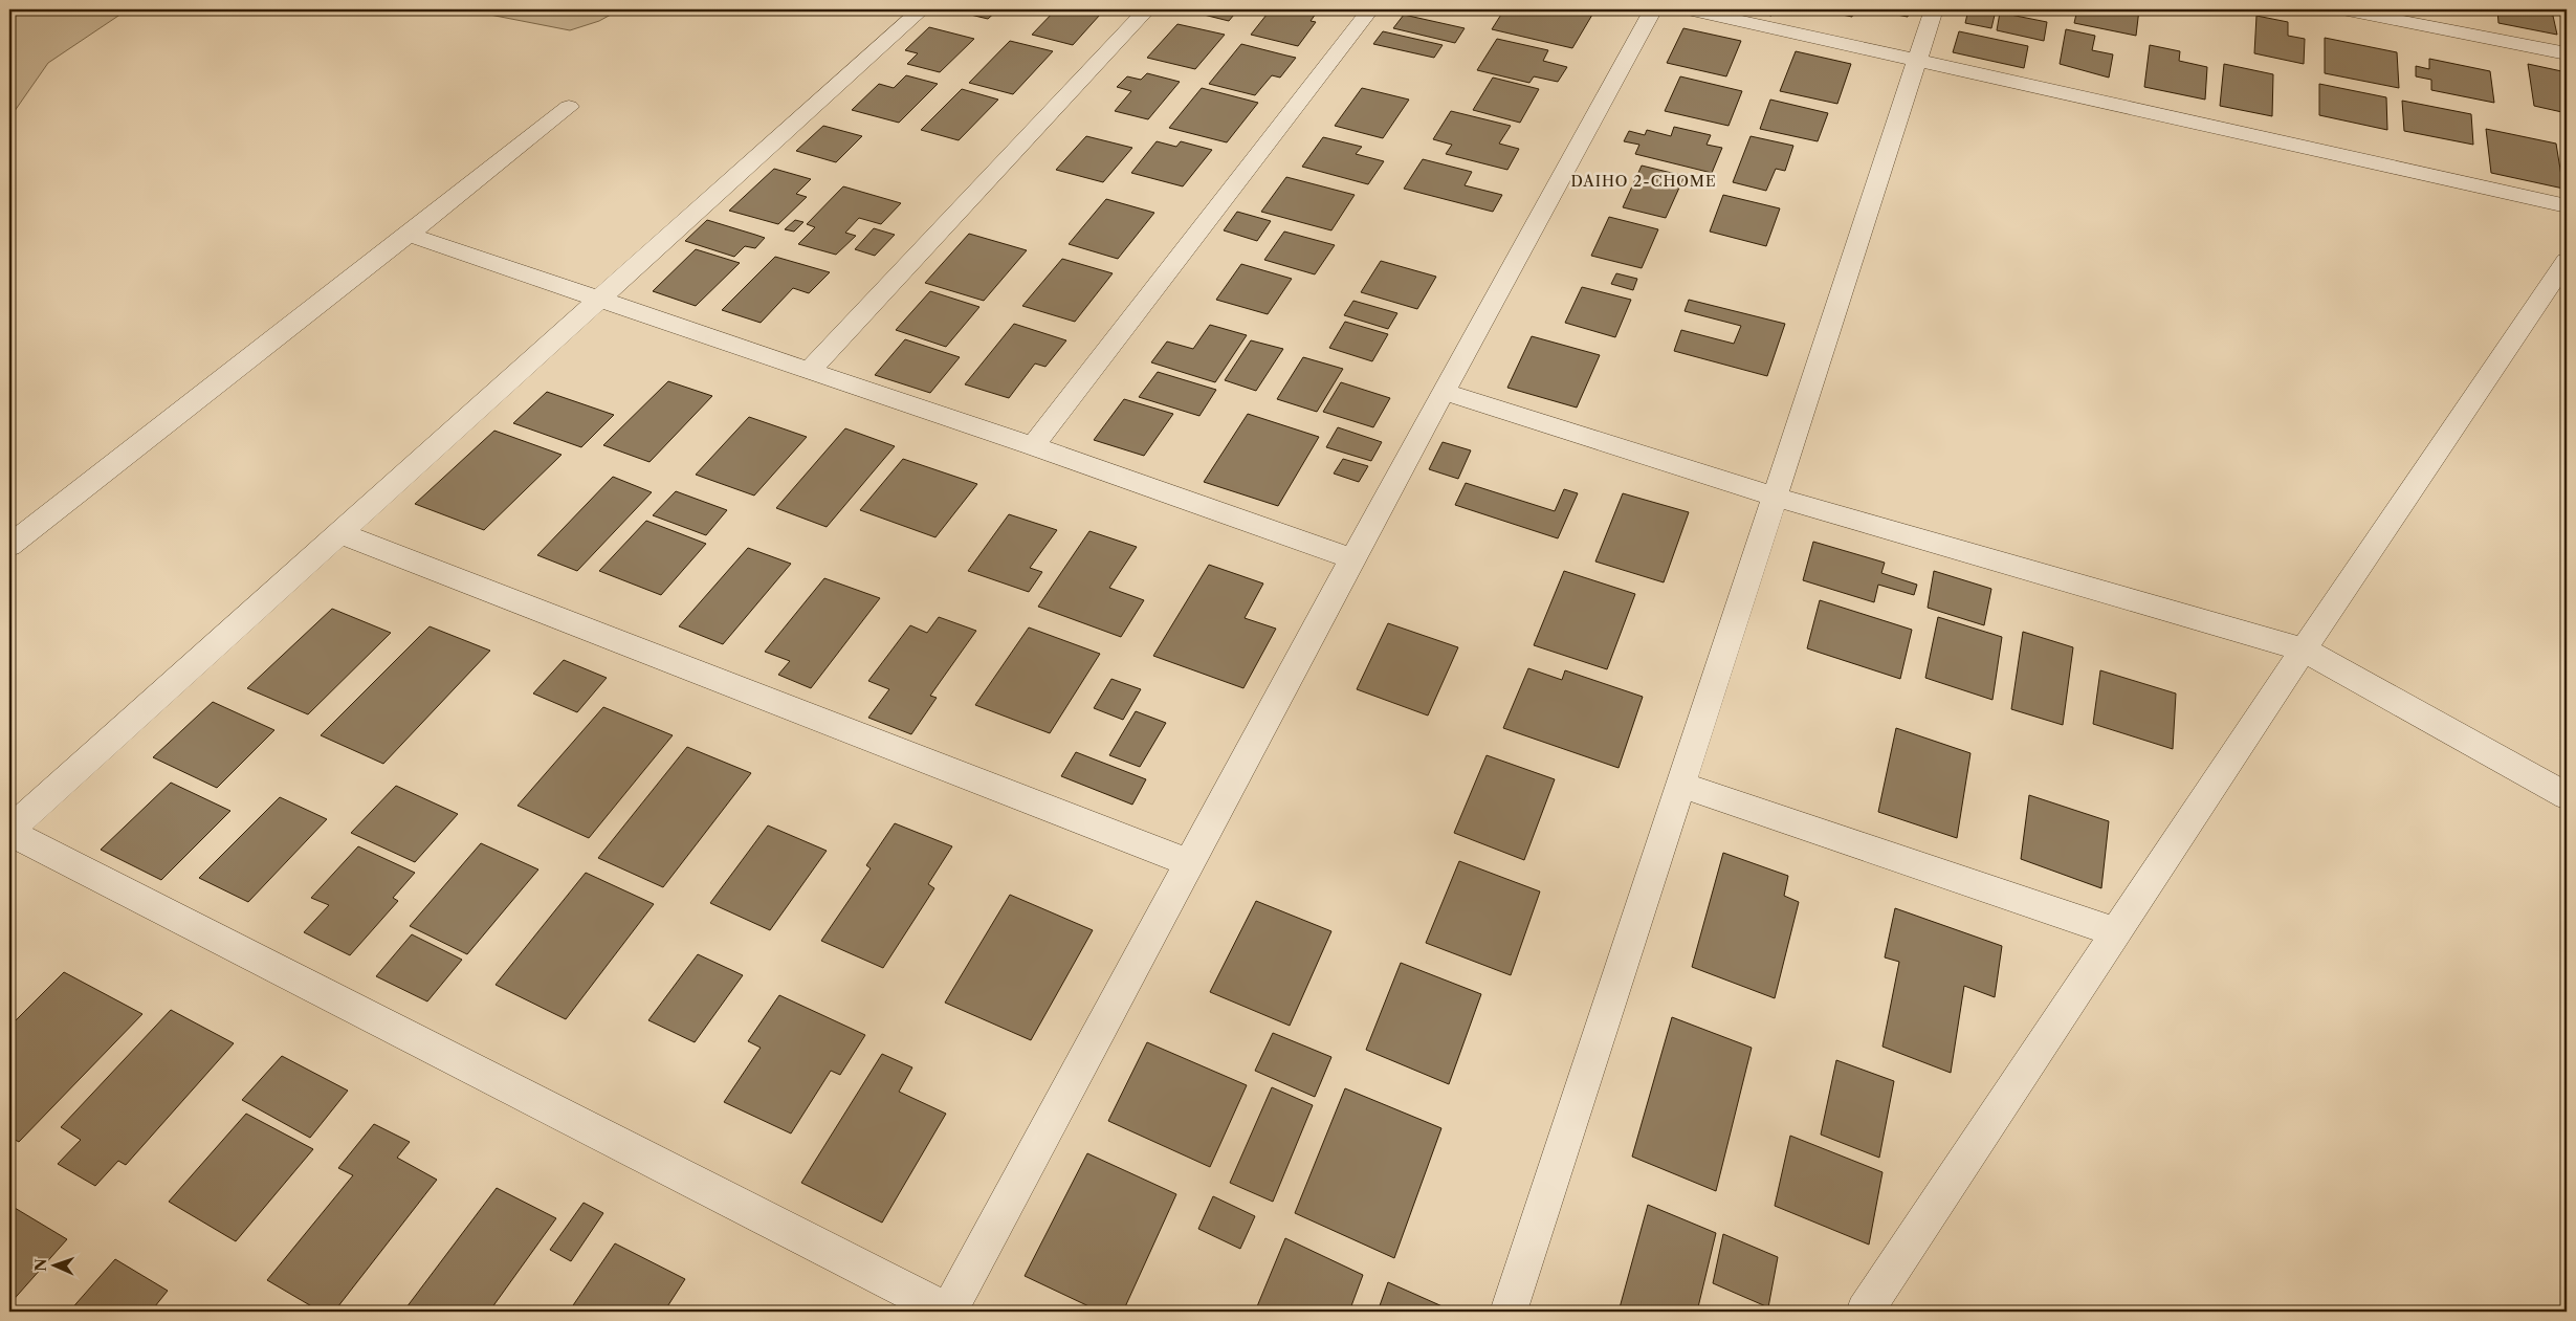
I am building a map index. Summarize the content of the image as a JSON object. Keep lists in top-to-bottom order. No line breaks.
{"districts":["DAIHO 2-CHOME"],"north":"left"}
